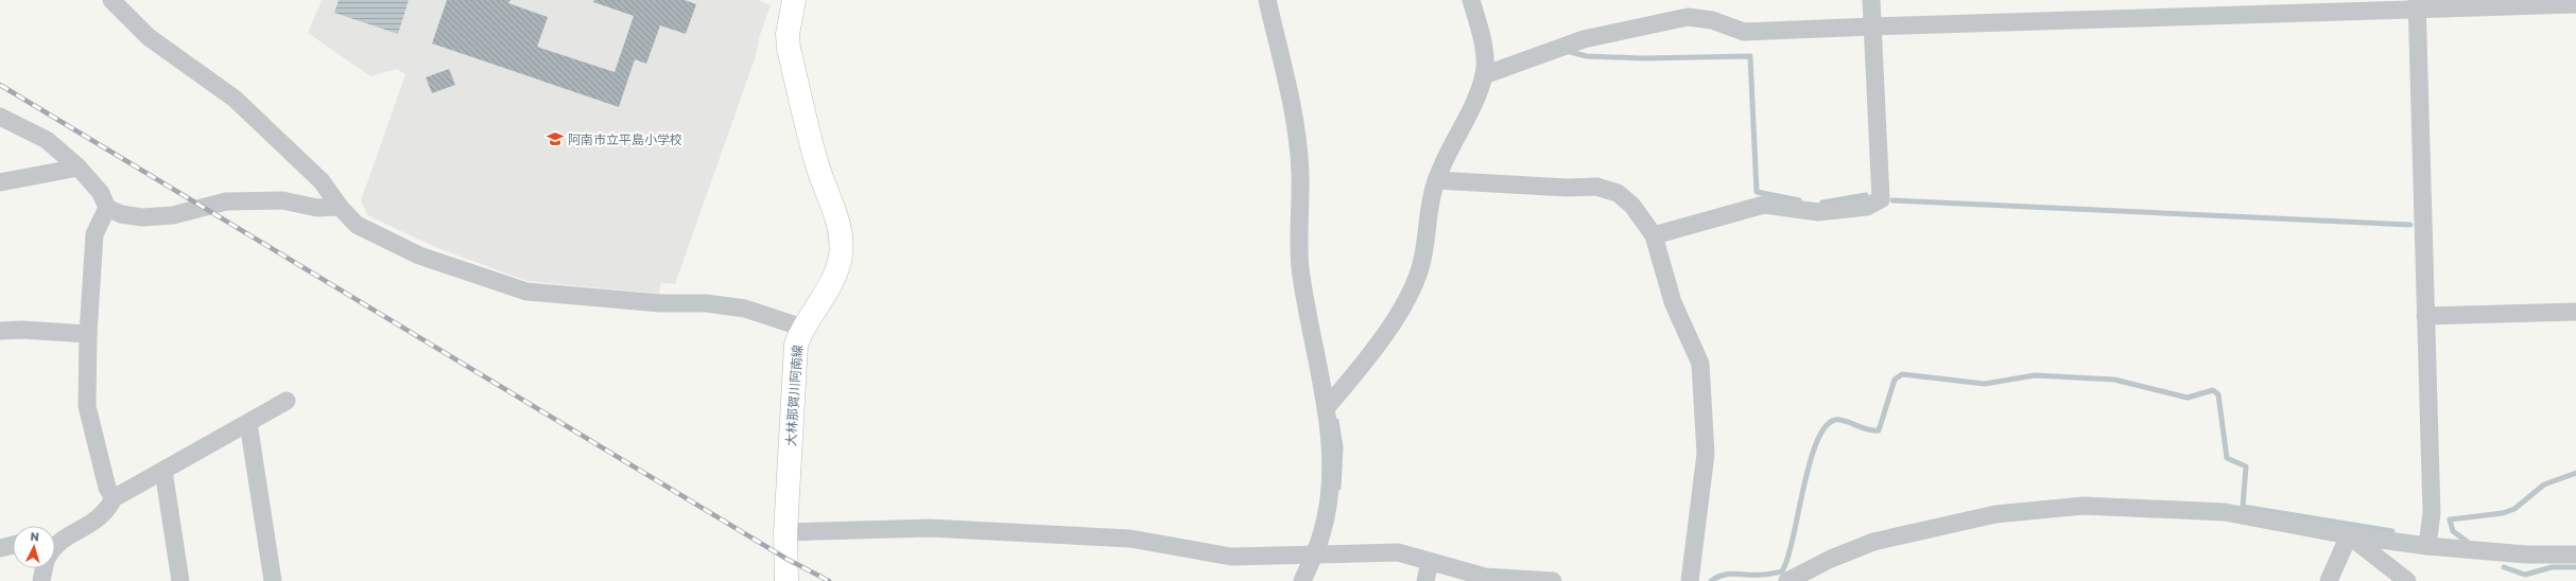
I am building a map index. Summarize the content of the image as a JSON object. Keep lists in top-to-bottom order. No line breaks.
{"streets":{"main road":["大林那賀川阿南線"]},"places":{"school or university":["阿南市立平島小学校"]},"north":"top"}
